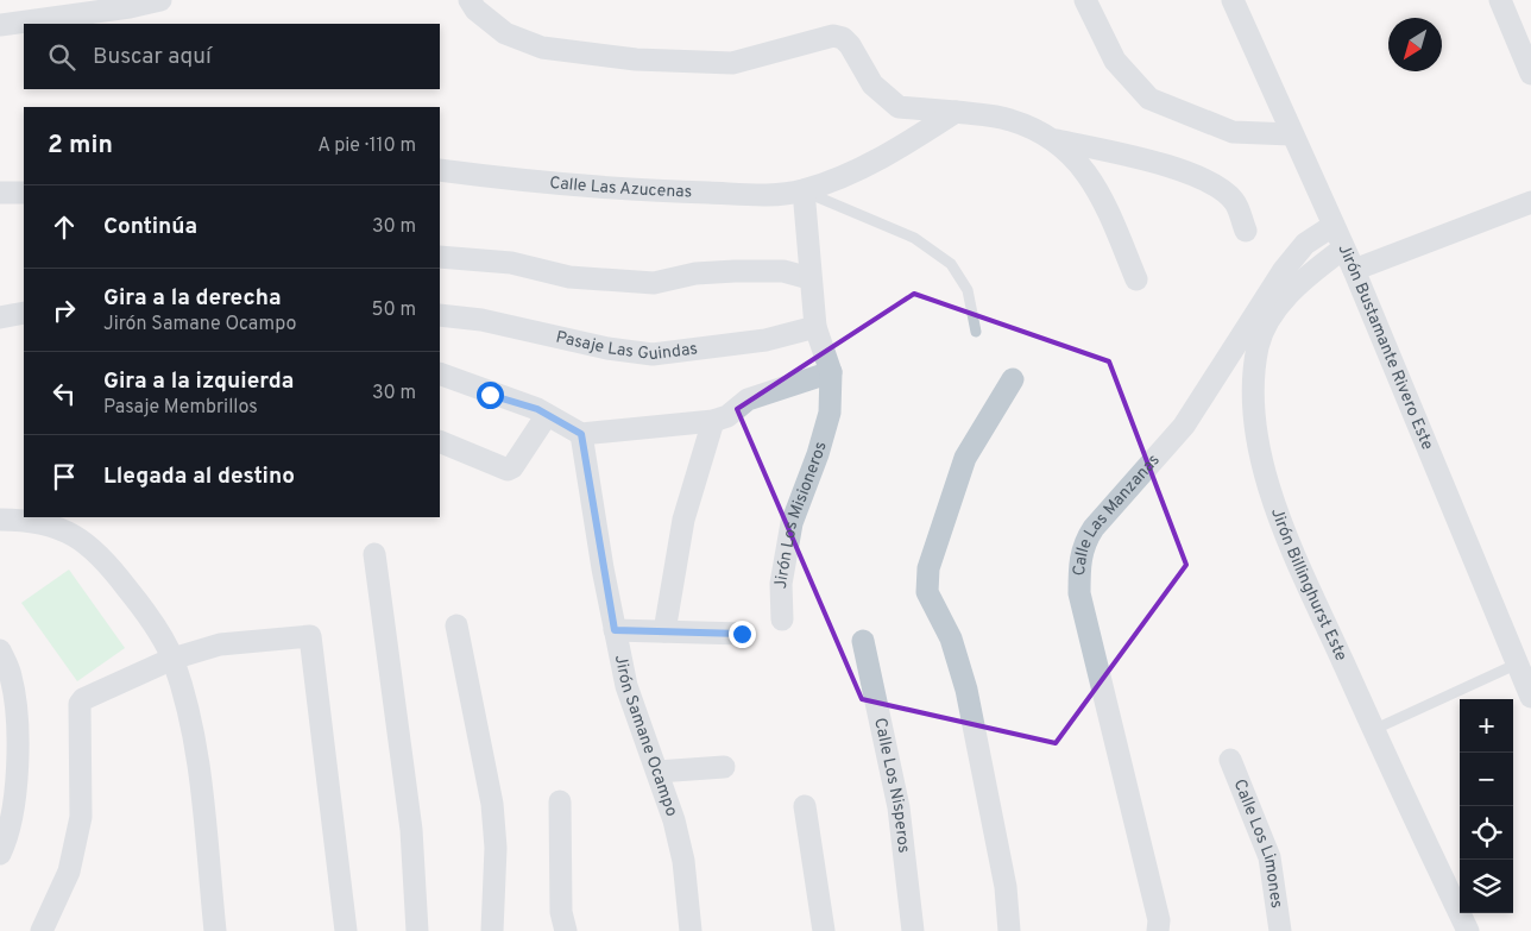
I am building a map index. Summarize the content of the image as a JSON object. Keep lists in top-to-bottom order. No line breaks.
{"streets":{"street":["Calle Las Azucenas","Pasaje Las Guindas","Jirón Bustamante Rivero Este","Jirón Los Misioneros","Calle Las Manzanas","Jirón Billinghurst Este","Jirón Samane Ocampo","Calle Los Nisperos","Calle Los Limones"]},"crossings":[["Jirón Bustamante Rivero Este","Calle Las Manzanas"],["Jirón Bustamante Rivero Este","Jirón Billinghurst Este"]],"north":"bottom left","page":{"search":"Buscar aquí","heading":["2 min","A pie · 110 m"],"list":[["Continúa","30 m"],["Gira a la derecha","Jirón Samane Ocampo","50 m"],["Gira a la izquierda","Pasaje Membrillos","30 m"],"Llegada al destino"],"map_buttons":["+","−"]}}
